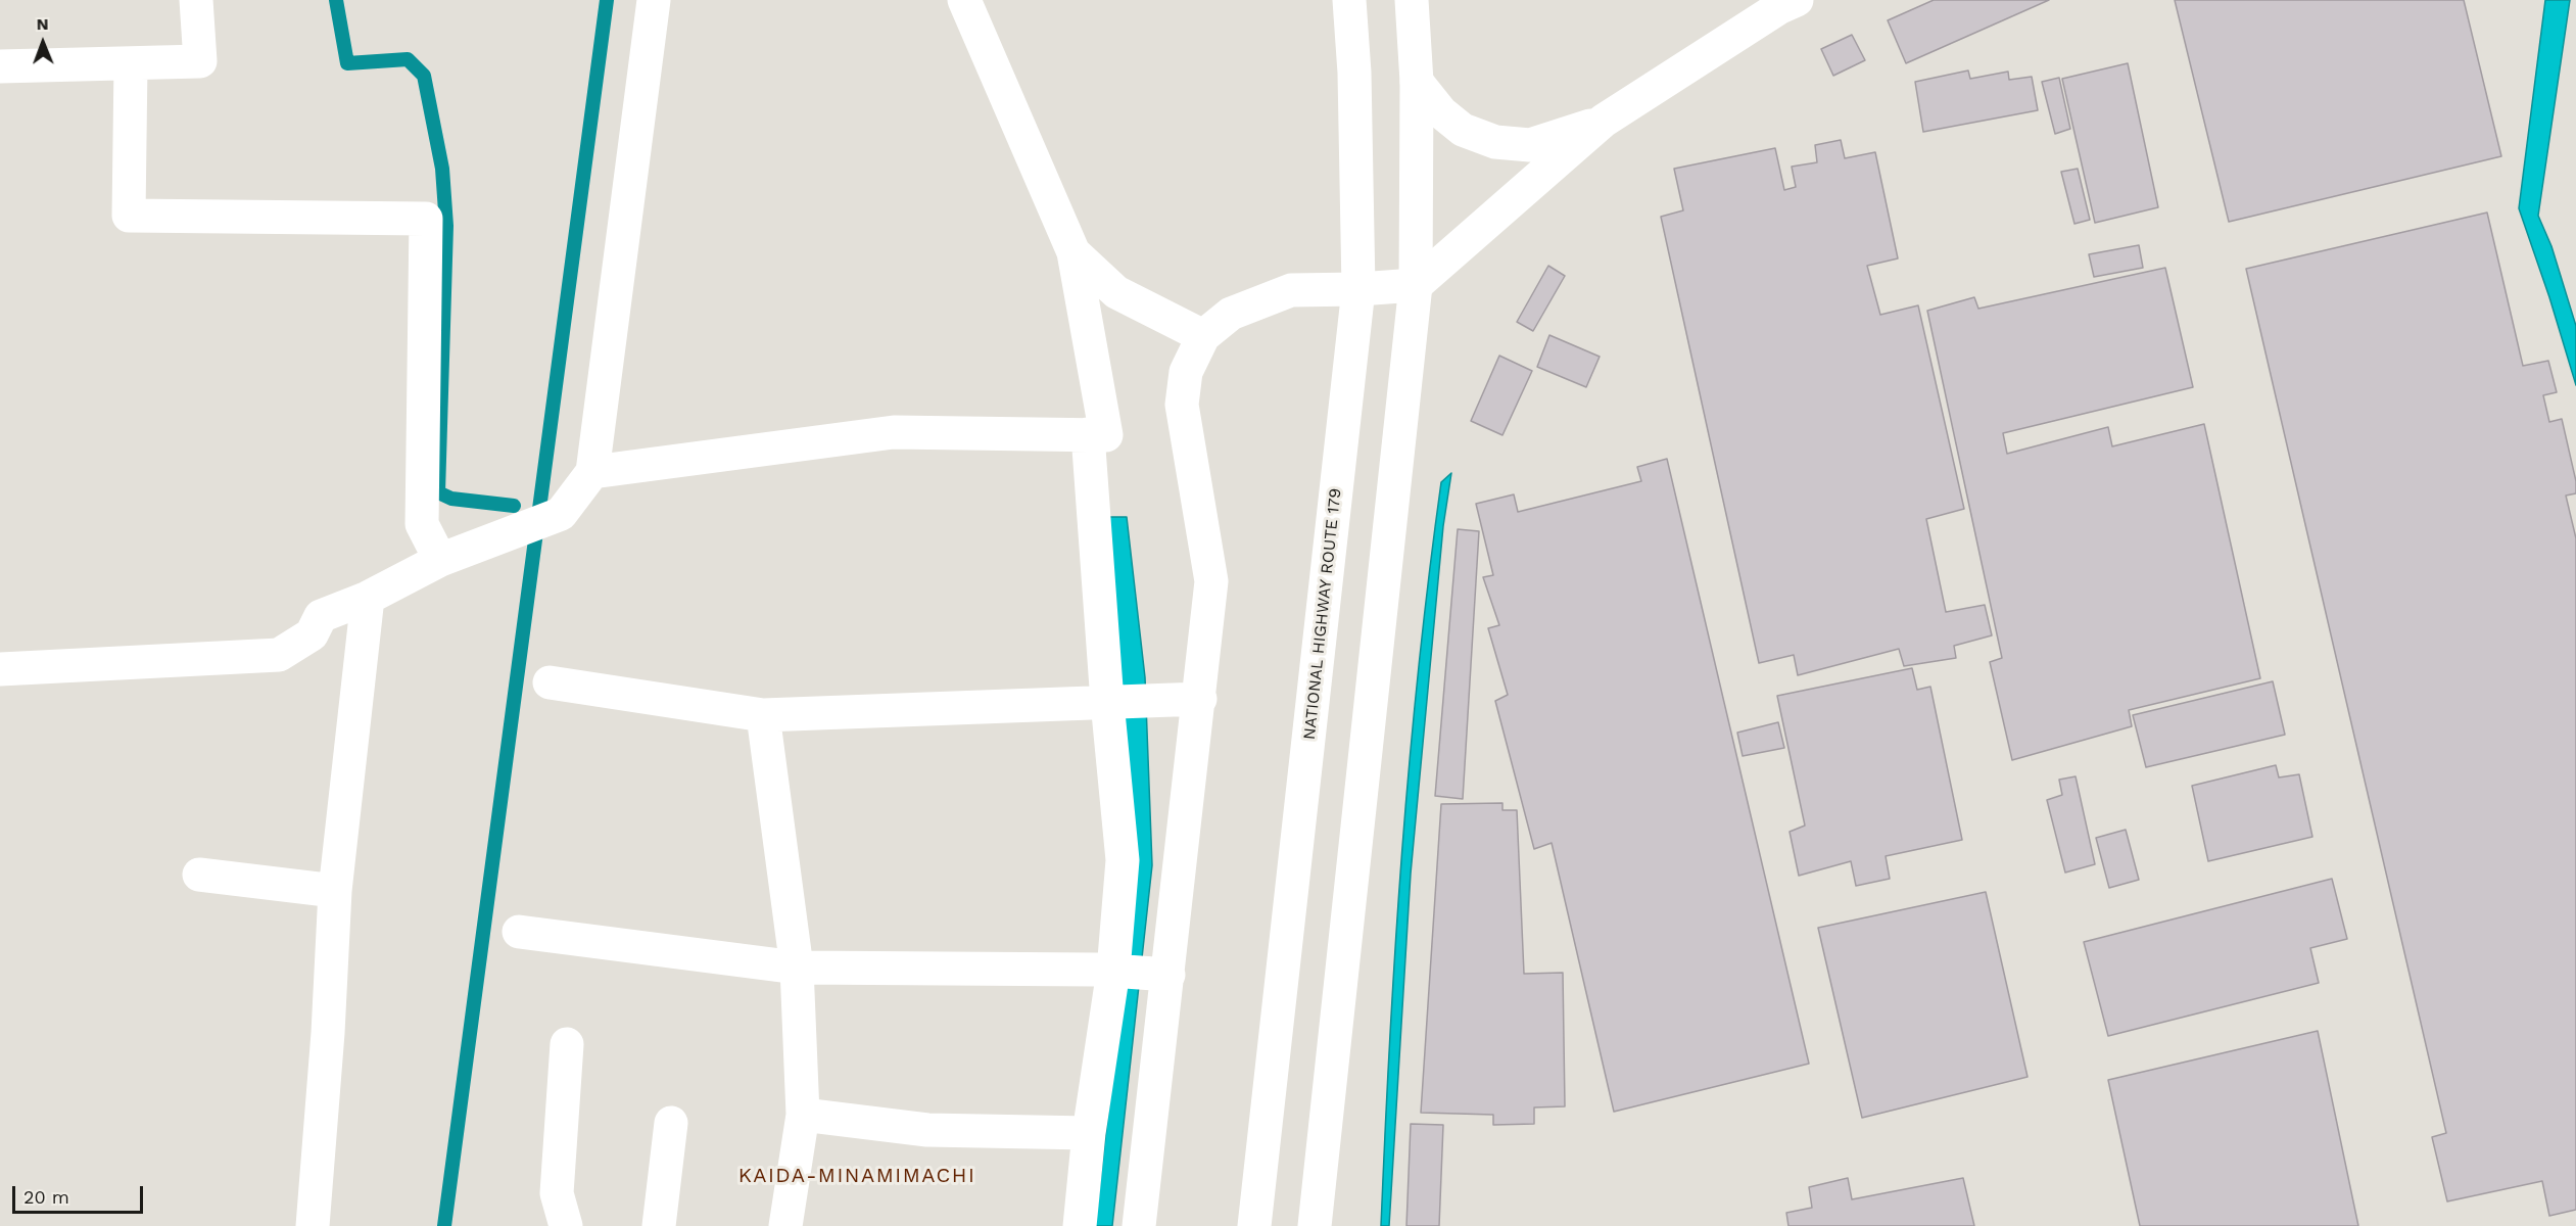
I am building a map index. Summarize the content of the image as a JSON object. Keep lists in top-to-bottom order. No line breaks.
{"streets":{"main road":["NATIONAL HIGHWAY ROUTE 179"]},"districts":["KAIDA-MINAMIMACHI"],"scale_bar":"20 m","north":"top"}
